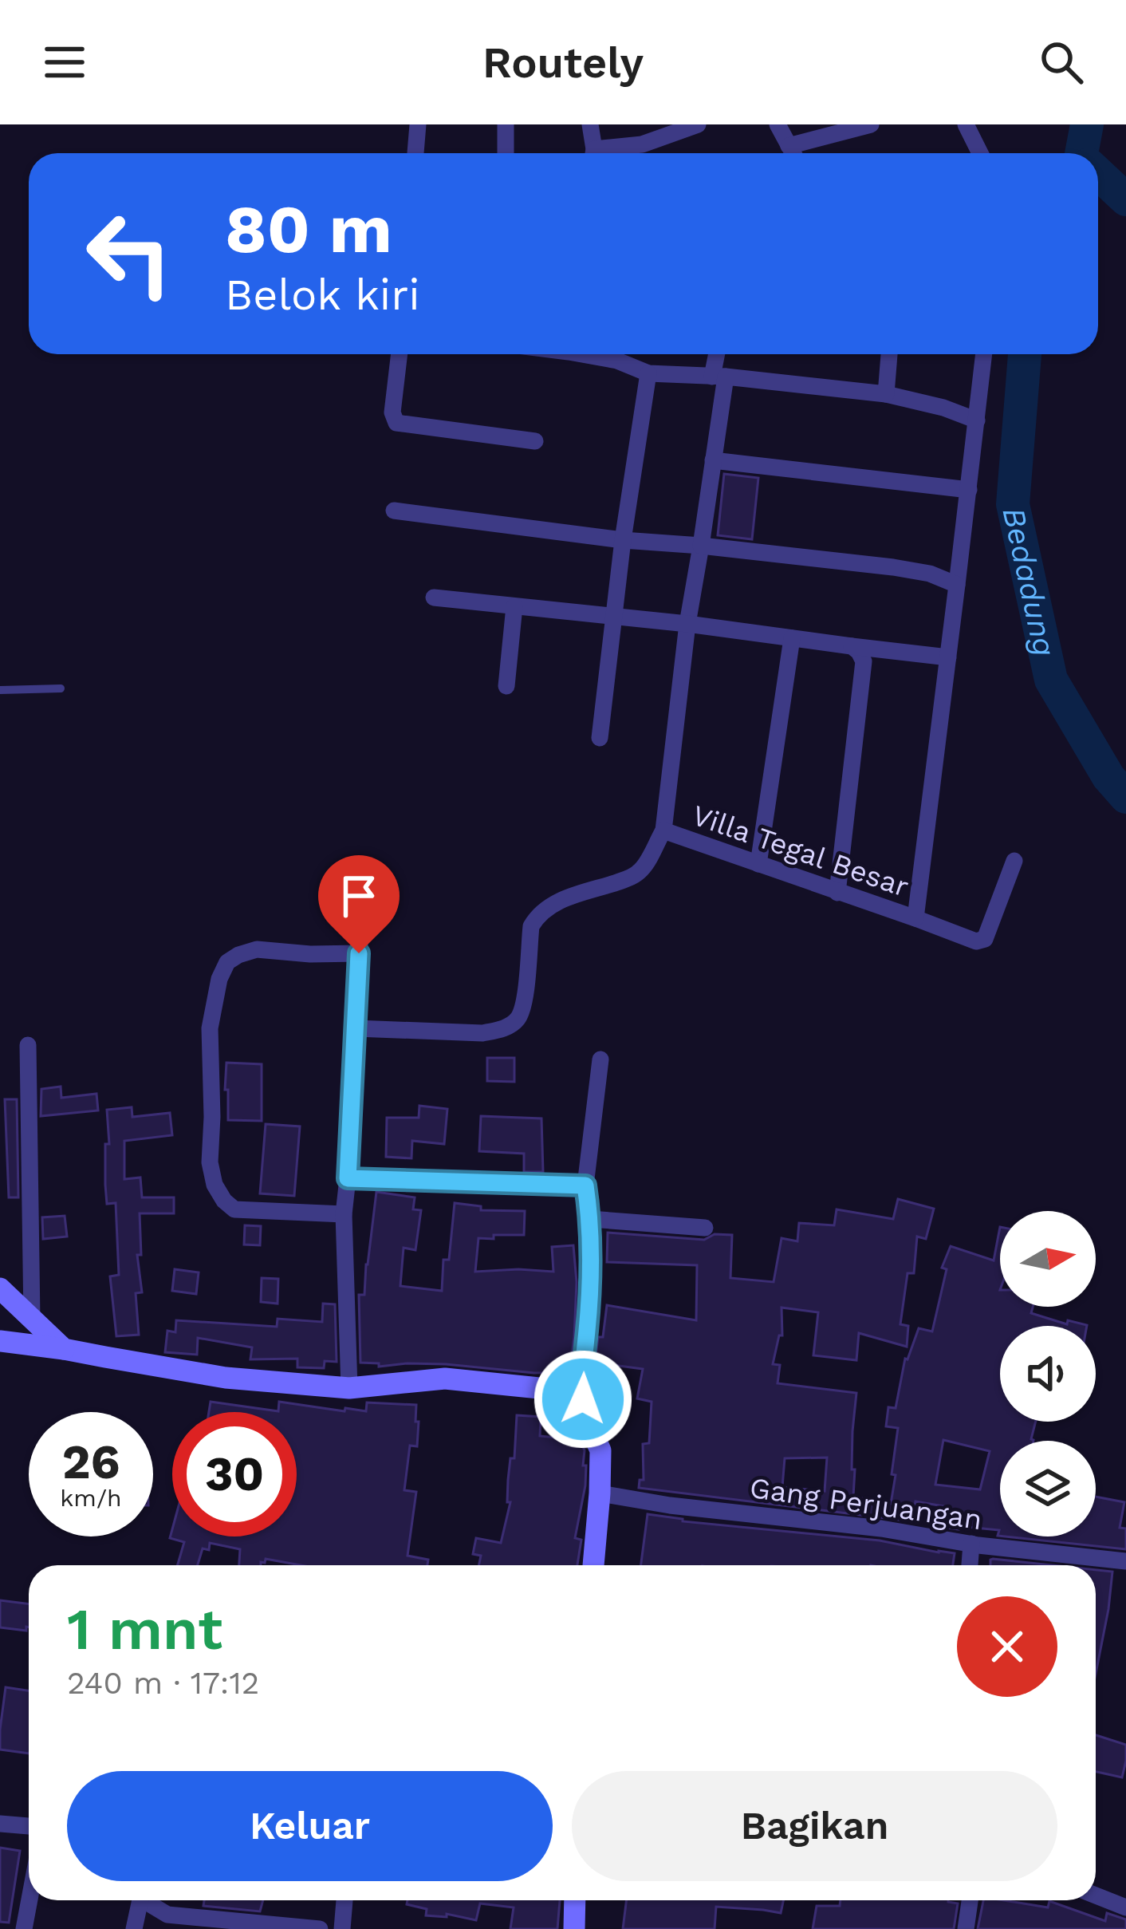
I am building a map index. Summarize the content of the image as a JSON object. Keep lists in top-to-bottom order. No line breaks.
{"streets":{"street":["Villa Tegal Besar","Gang Perjuangan"]},"water":["Bedadung"],"north":"right","page":{"header":"Routely","turn":["80 m","Belok kiri"],"speed":"26 km/h","limit":"30","heading":["1 mnt","240 m · 17:12"],"buttons":["Keluar","Bagikan"]}}
